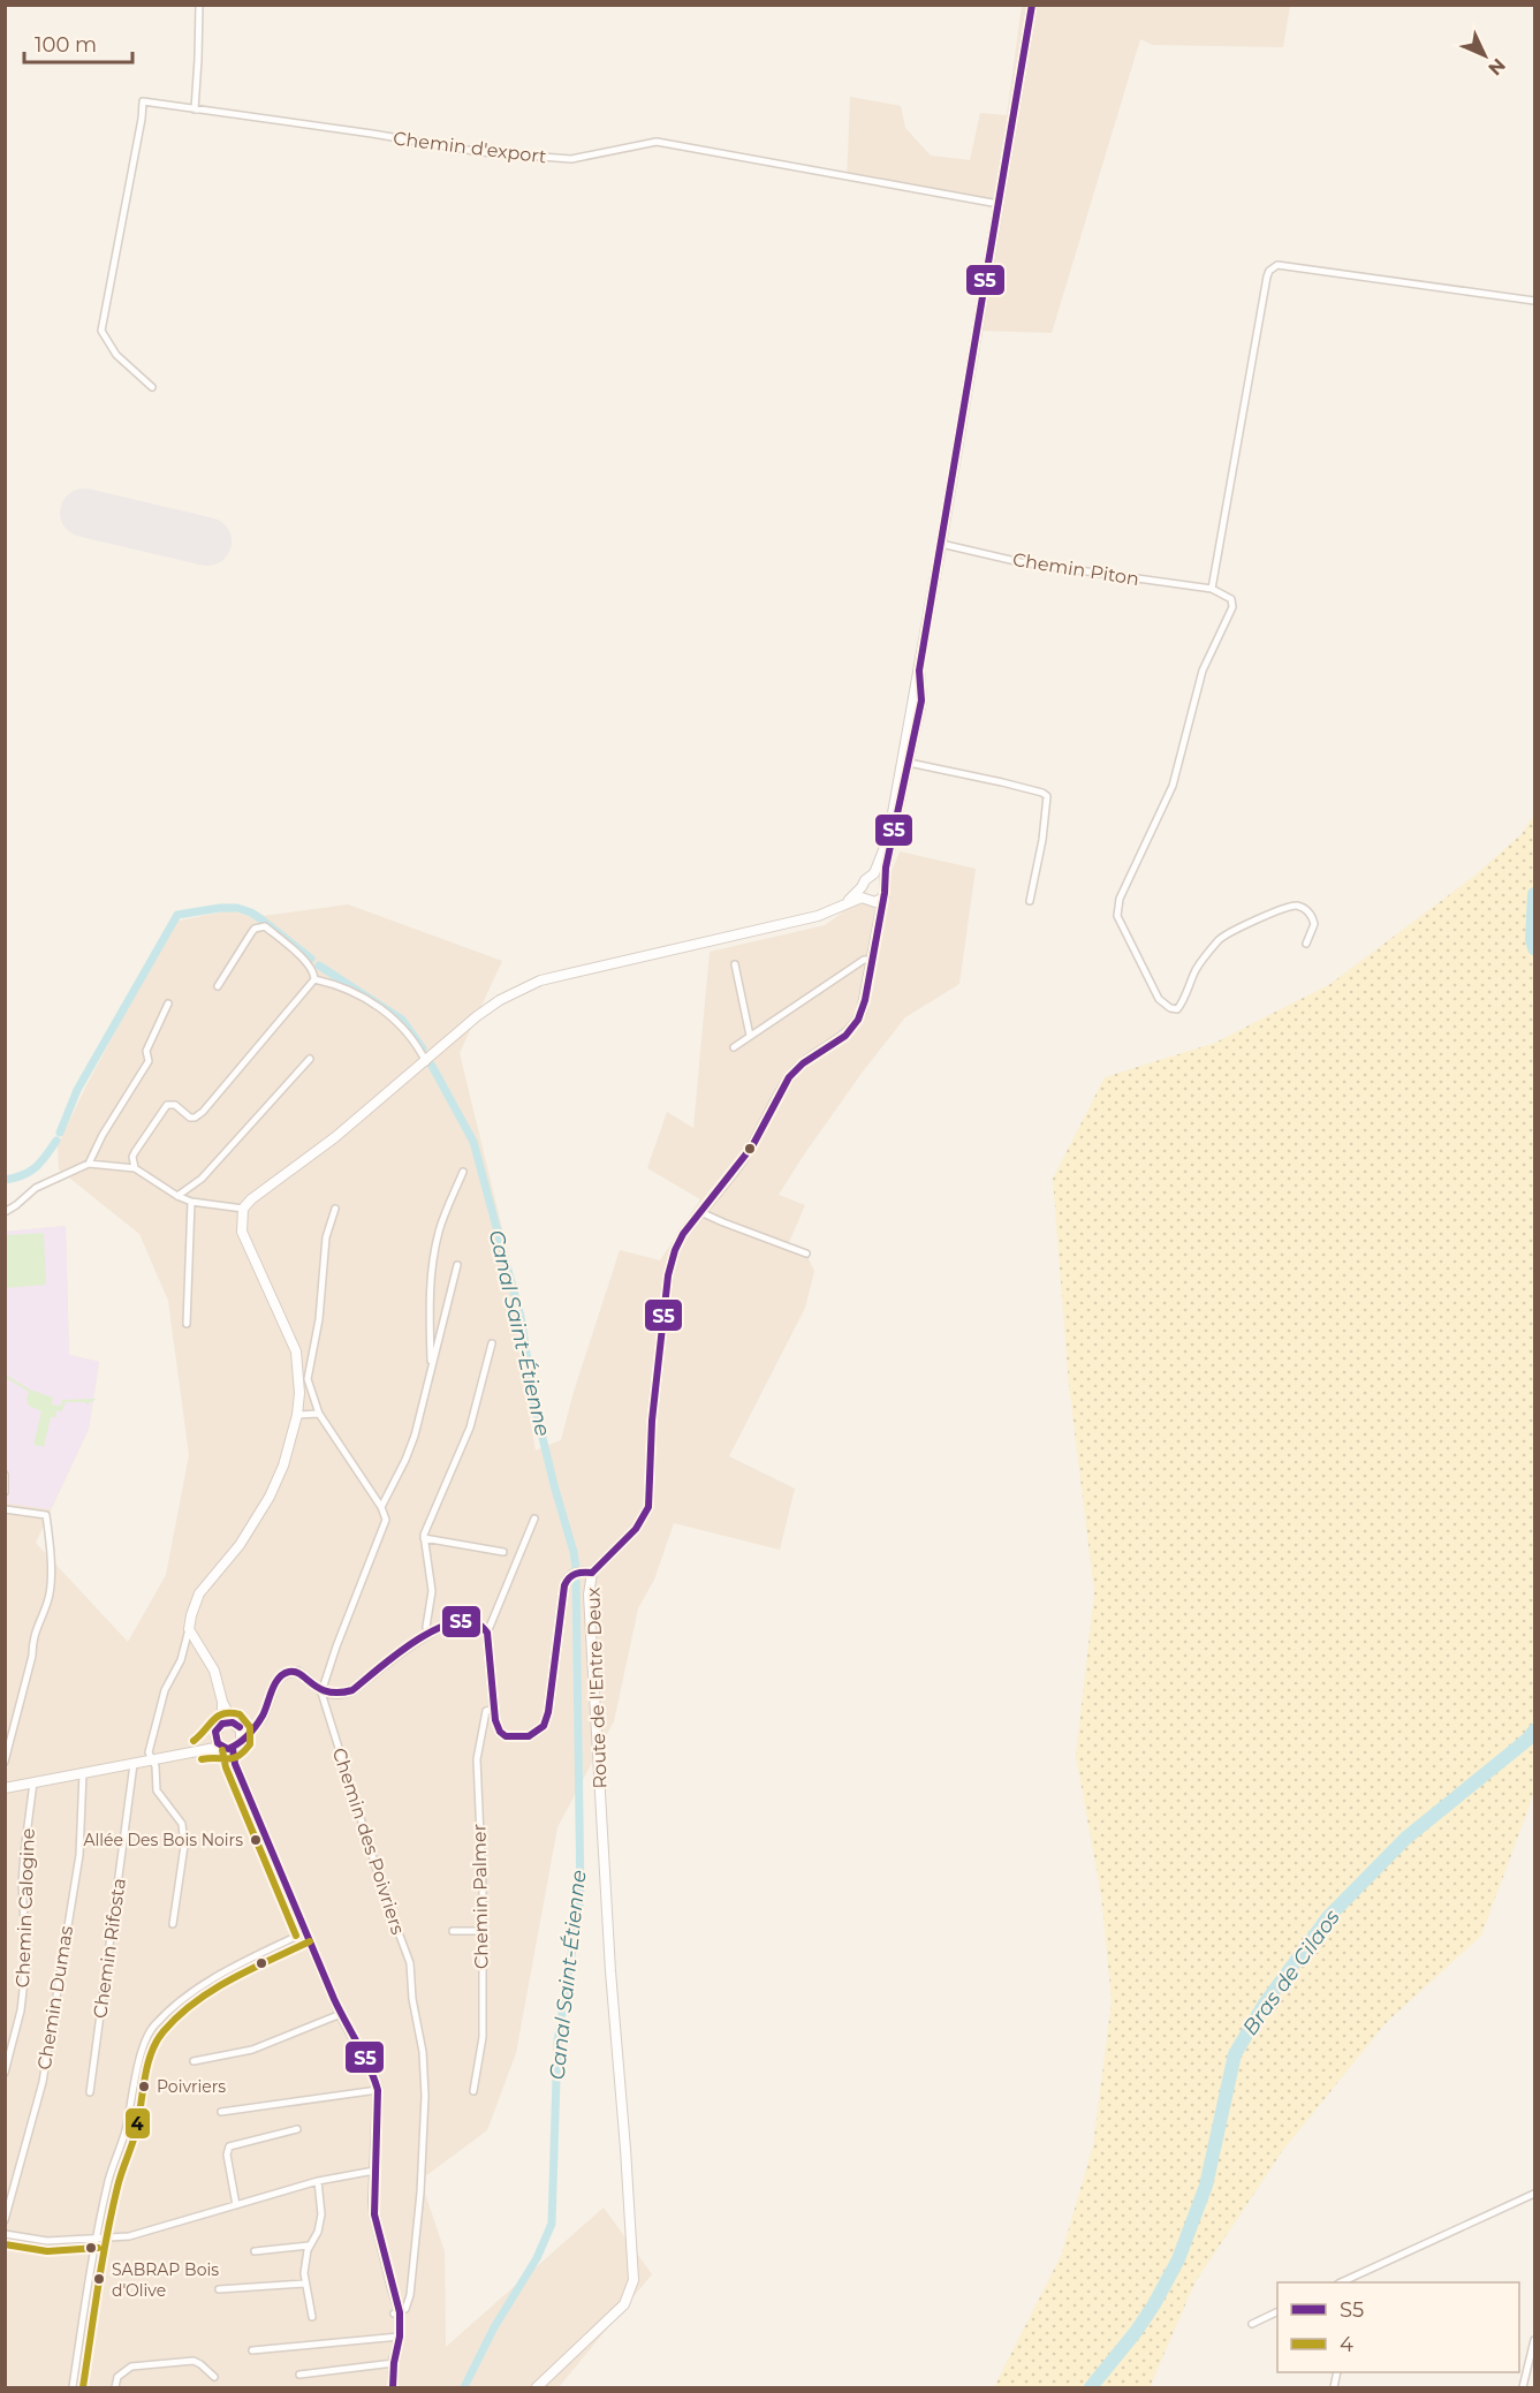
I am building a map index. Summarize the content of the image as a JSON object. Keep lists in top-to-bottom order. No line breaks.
{"streets":{"main road":["Route de l'Entre Deux"],"street":["Chemin d'export","Chemin Piton","Chemin des Poivriers","Chemin Palmer","Chemin Calogine","Chemin Rifosta","Chemin Dumas"]},"water":["Canal Saint-Étienne","Bras de Cilaos"],"places":["Allée Des Bois Noirs","Poivriers","SABRAP Bois d'Olive"],"lines":["transit line S5","transit line 4"],"legend":["S5","4"],"scale_bar":"100 m","north":"bottom right"}
